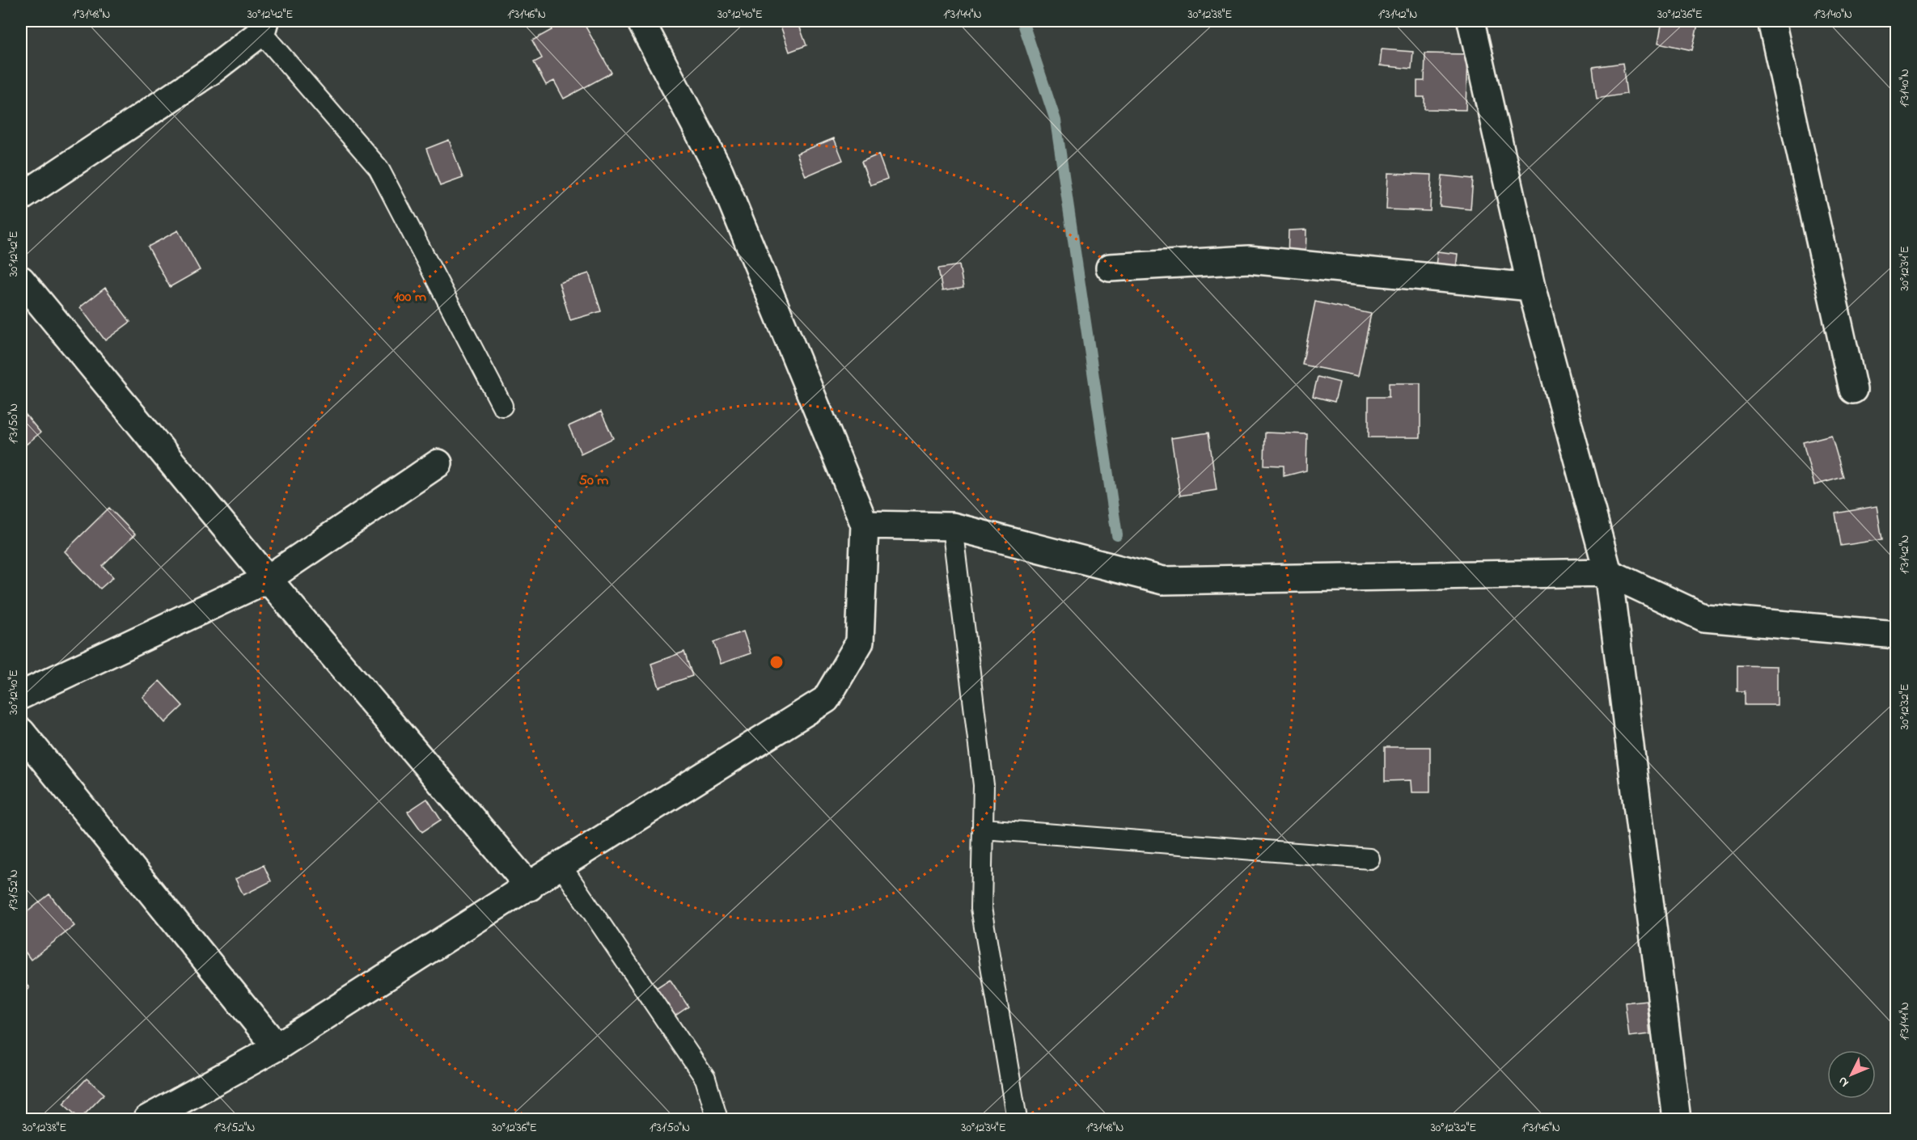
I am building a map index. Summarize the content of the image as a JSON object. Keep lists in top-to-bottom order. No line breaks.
{"north":"bottom left","coordinates":["1°31'48\"N","30°12'42\"E","1°31'46\"N","30°12'40\"E","1°31'44\"N","30°12'38\"E","1°31'42\"N","30°12'36\"E","1°31'40\"N","30°12'34\"E","1°31'50\"N","30°12'32\"E","1°31'52\"N"],"rings":["100 m","50 m"]}
